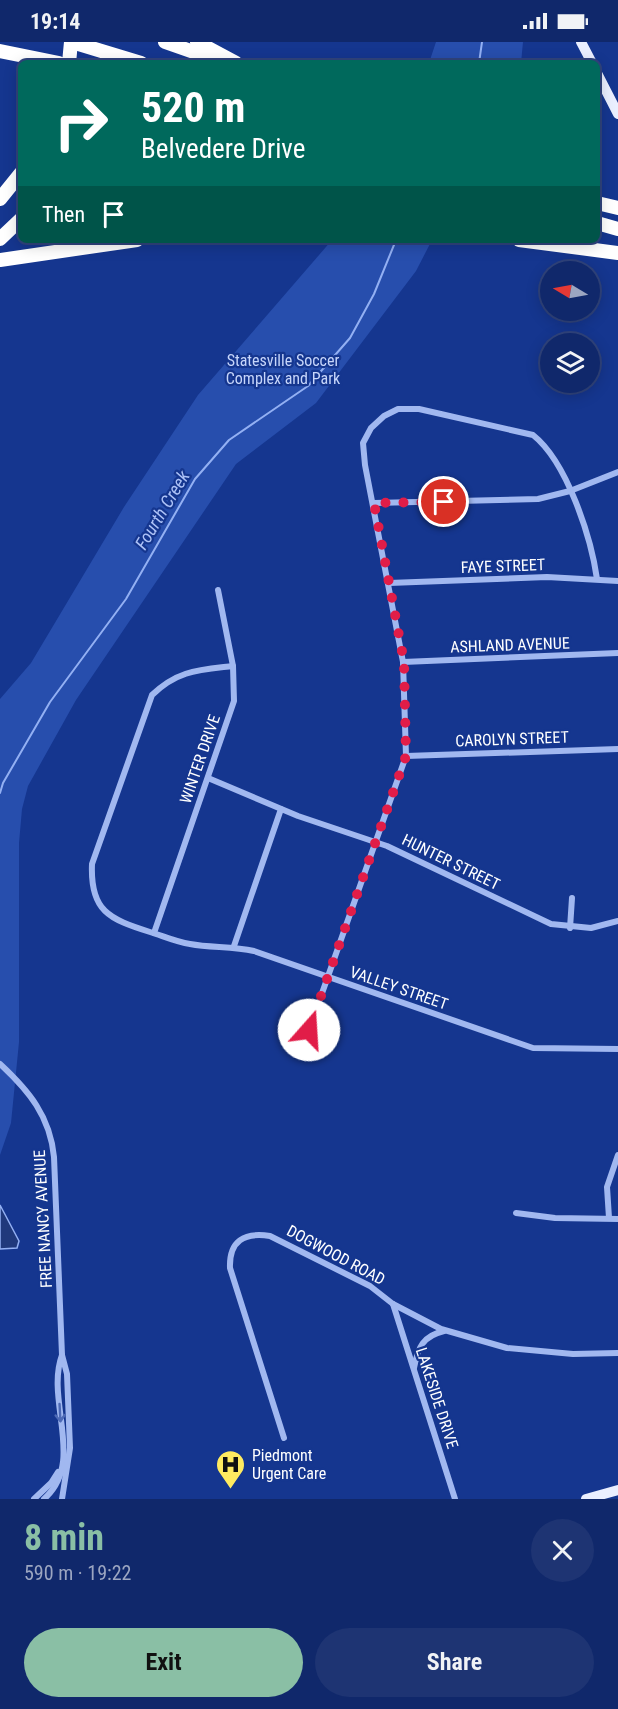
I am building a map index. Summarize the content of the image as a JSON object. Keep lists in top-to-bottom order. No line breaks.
{"streets":{"street":["FAYE STREET","ASHLAND AVENUE","CAROLYN STREET","WINTER DRIVE","HUNTER STREET","VALLEY STREET","FREE NANCY AVENUE","DOGWOOD ROAD","LAKESIDE DRIVE"]},"crossings":[["WINTER DRIVE","HUNTER STREET"],["WINTER DRIVE","VALLEY STREET"],["DOGWOOD ROAD","LAKESIDE DRIVE"]],"water":["Fourth Creek"],"parks":["Statesville Soccer Complex and Park"],"places":{"hospital":["Piedmont Urgent Care"]},"north":"left","page":{"status":"19:14","turn":["520 m","Belvedere Drive"],"then":"Then","heading":["8 min","590 m · 19:22"],"buttons":["Exit","Share"]}}
